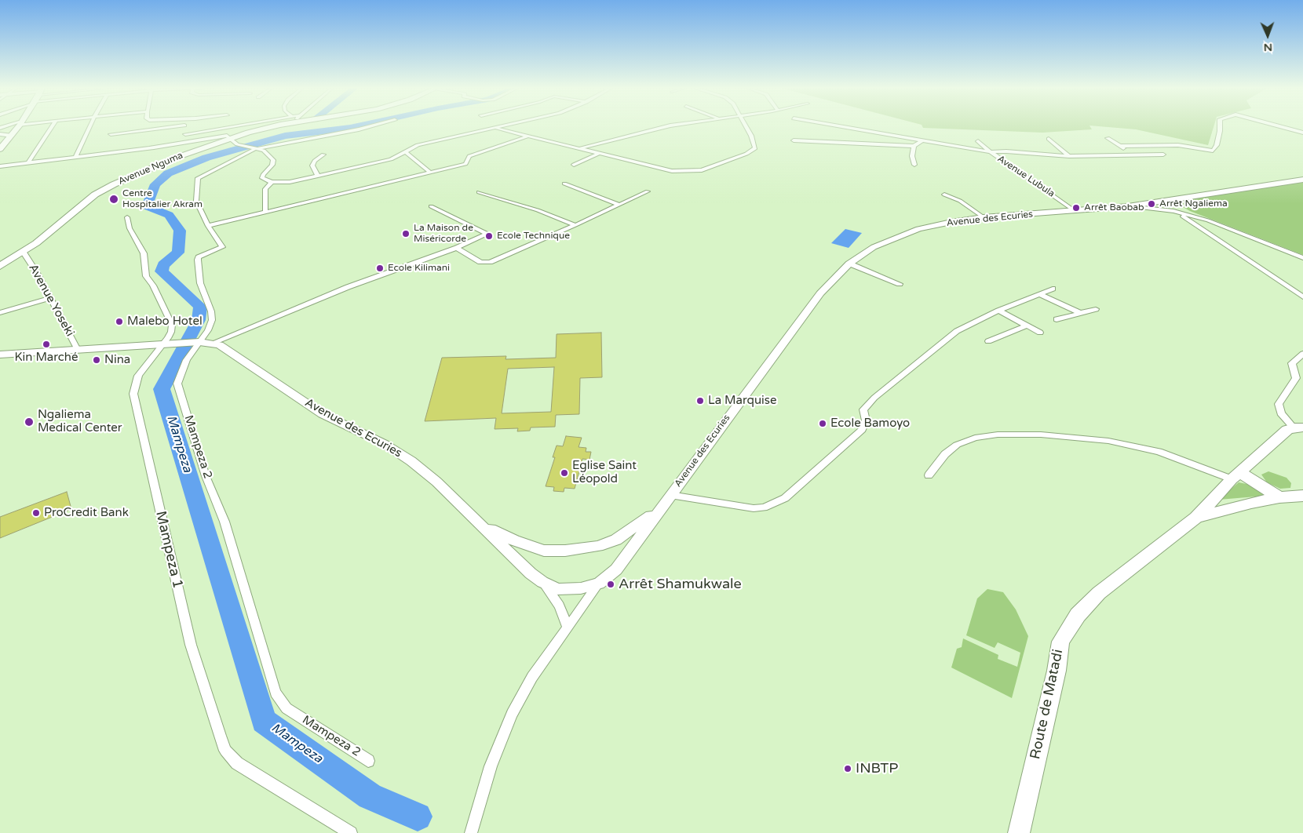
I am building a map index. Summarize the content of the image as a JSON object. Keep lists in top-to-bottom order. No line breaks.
{"streets":{"main road":["Avenue Nguma","Route de Matadi"],"street":["Avenue Lubula","Avenue des Ecuries","Avenue Yoseki","Mampeza 2","Mampeza 1"]},"crossings":[["Avenue Nguma","Avenue Yoseki"],["Avenue Lubula","Avenue des Ecuries"],["Avenue des Ecuries","Avenue Yoseki"],["Avenue des Ecuries","Mampeza 2"],["Avenue des Ecuries","Mampeza 1"]],"water":["Mampeza"],"places":["Centre Hospitalier Akram","Arrêt Ngaliema","Arrêt Baobab","La Maison de Miséricorde","Ecole Technique","Ecole Kilimani","Malebo Hotel","Kin Marché","Nina","La Marquise","Ngaliema Medical Center","Ecole Bamoyo","Eglise Saint Léopold","ProCredit Bank","Arrêt Shamukwale","INBTP"],"north":"bottom"}
